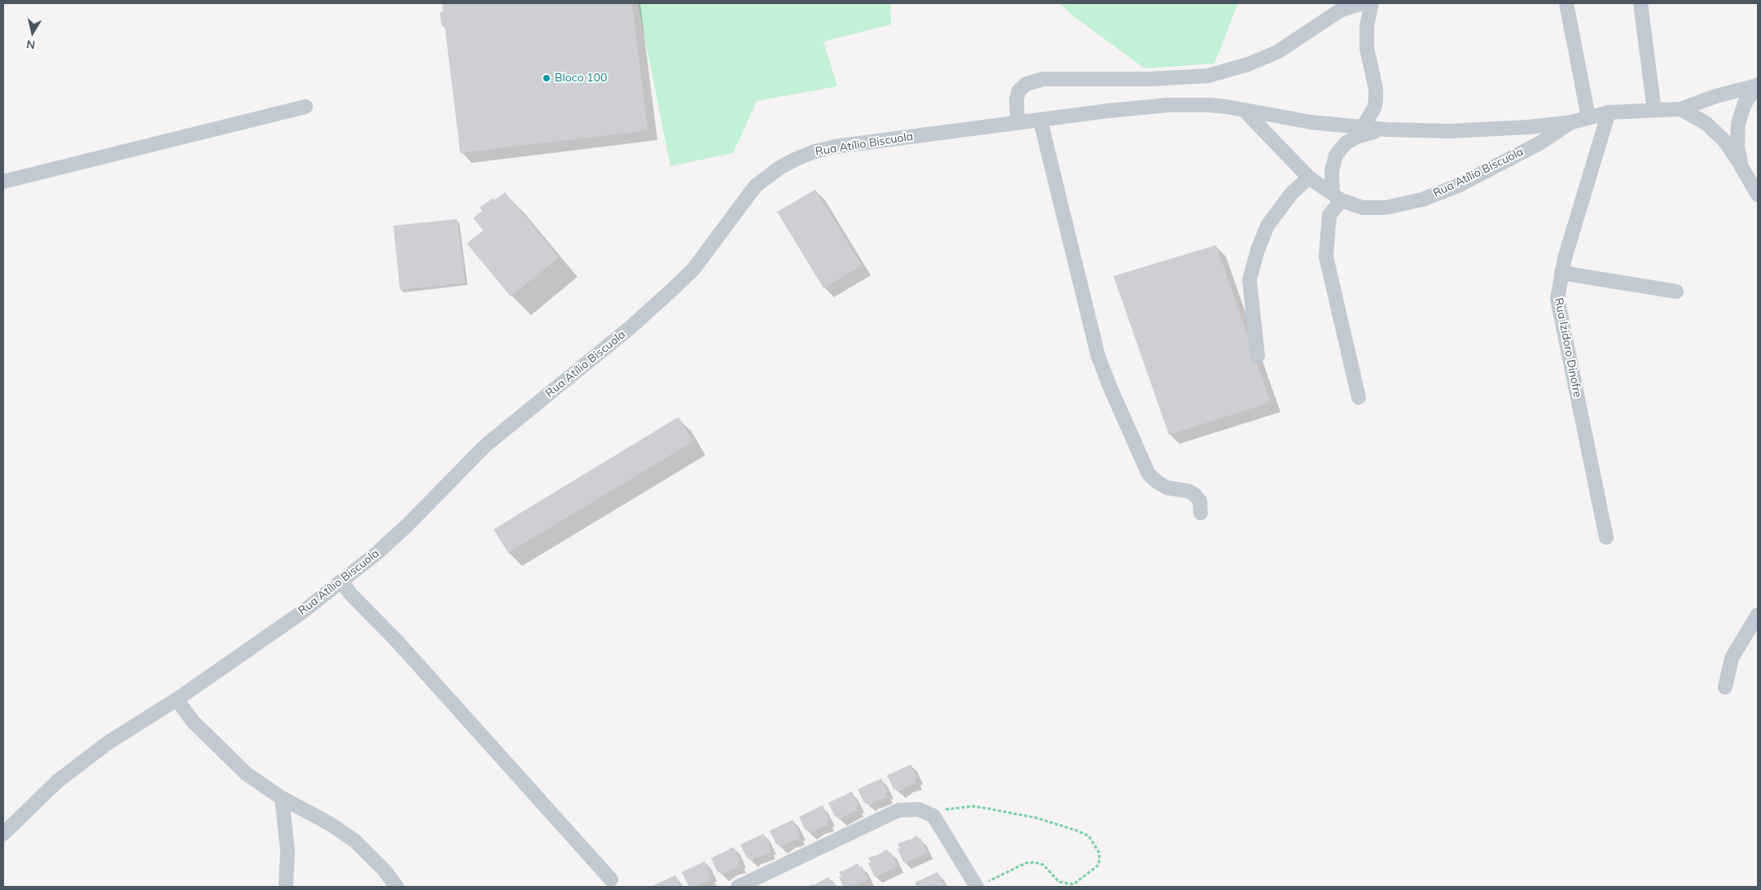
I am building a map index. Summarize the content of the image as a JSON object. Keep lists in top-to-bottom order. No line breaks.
{"streets":{"street":["Rua Atílio Biscuola","Rua Izidoro Dinofre"]},"crossings":[["Rua Atílio Biscuola","Rua Izidoro Dinofre"]],"places":["Bloco 100"],"north":"bottom"}
